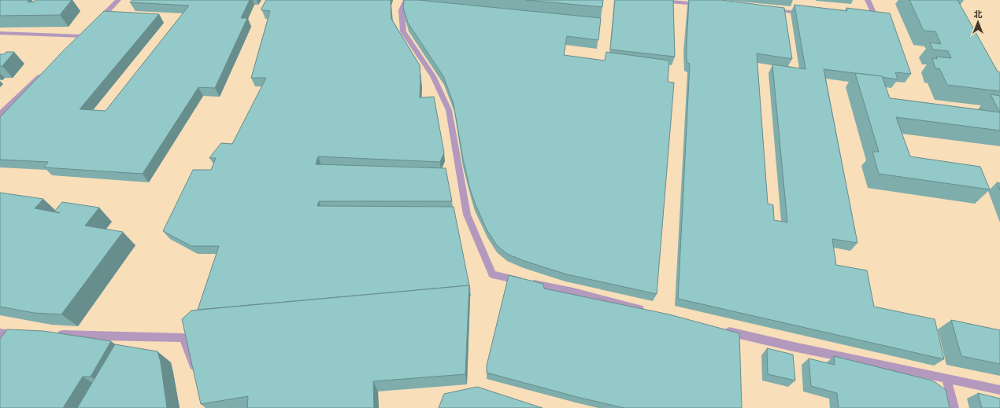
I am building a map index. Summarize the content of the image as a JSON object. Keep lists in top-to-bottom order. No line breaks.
{"north":"top"}
